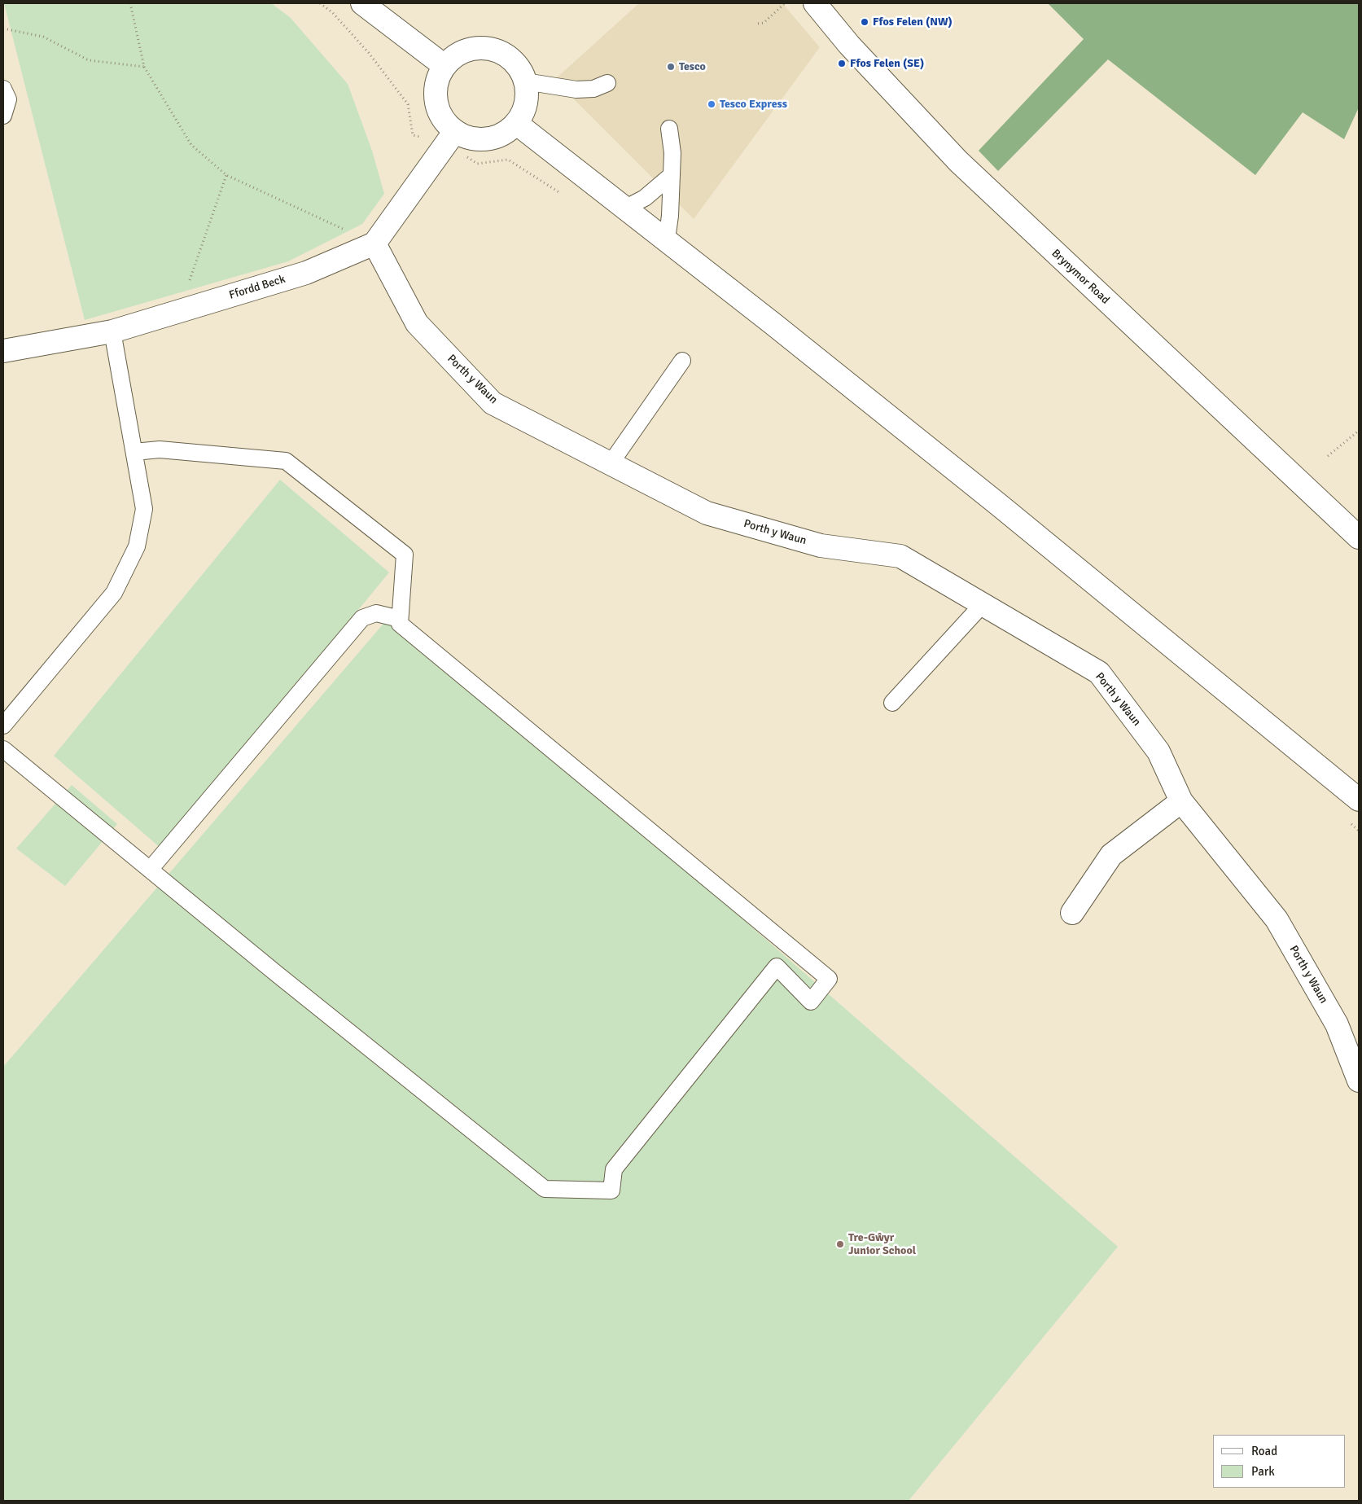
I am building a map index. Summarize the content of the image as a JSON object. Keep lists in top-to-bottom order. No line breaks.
{"streets":{"street":["Brynymor Road","Ffordd Beck","Porth y Waun"]},"crossings":[["Ffordd Beck","Porth y Waun"]],"places":["Ffos Felen (NW)","Ffos Felen (SE)","Tesco","Tesco Express","Tre-Gŵyr Junior School"],"legend":["Road","Park"]}
